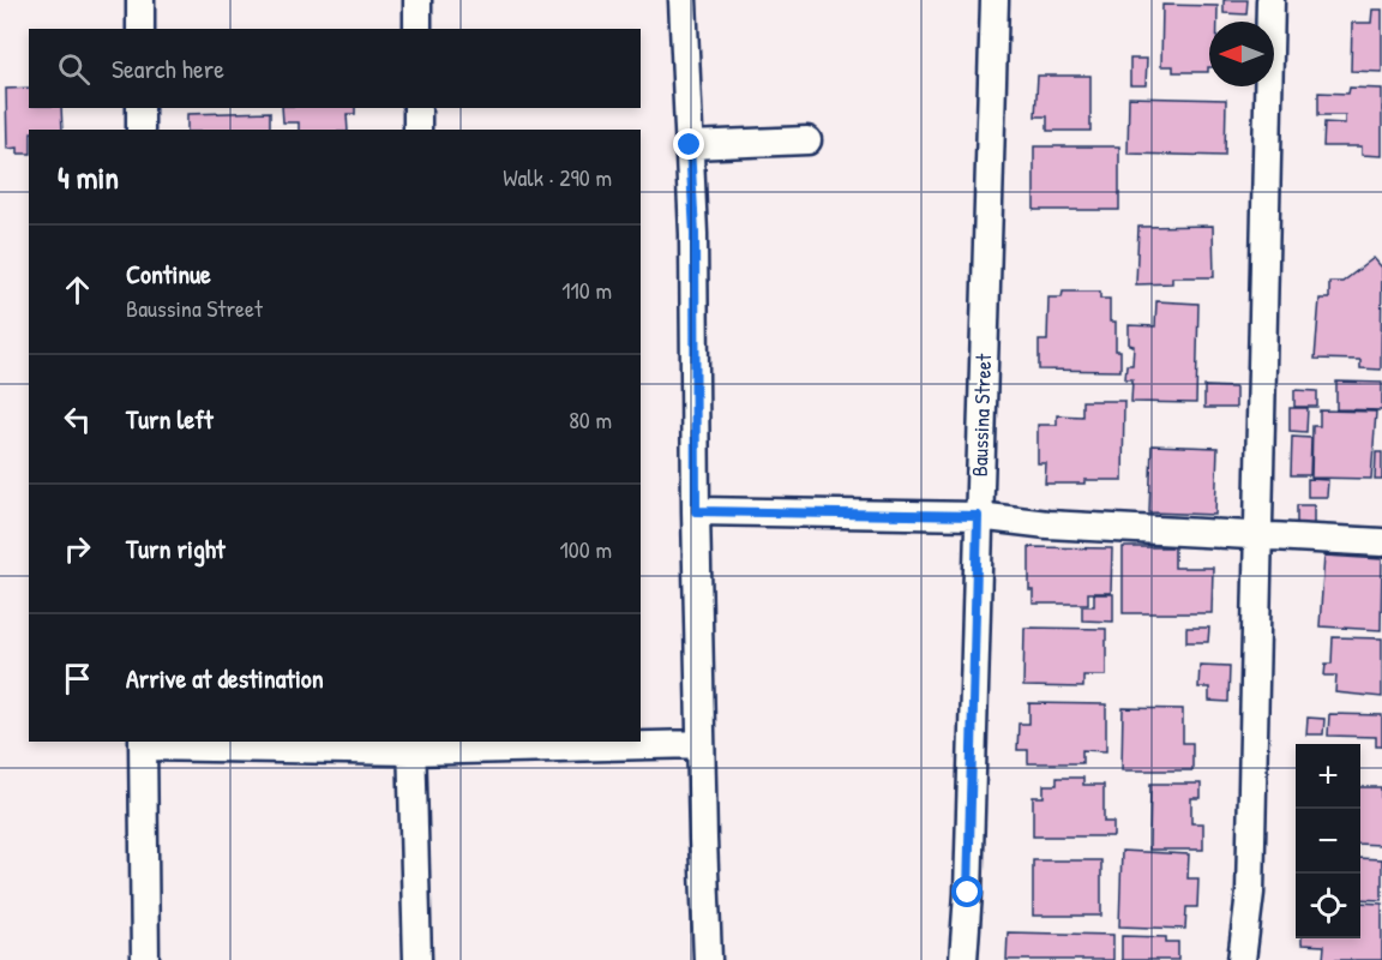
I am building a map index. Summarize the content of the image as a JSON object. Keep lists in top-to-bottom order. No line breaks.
{"streets":{"street":["Baussina Street"]},"north":"left","page":{"search":"Search here","heading":["4 min","Walk · 290 m"],"list":[["Continue","Baussina Street","110 m"],["Turn left","80 m"],["Turn right","100 m"],"Arrive at destination"],"map_buttons":["+","−"]}}
